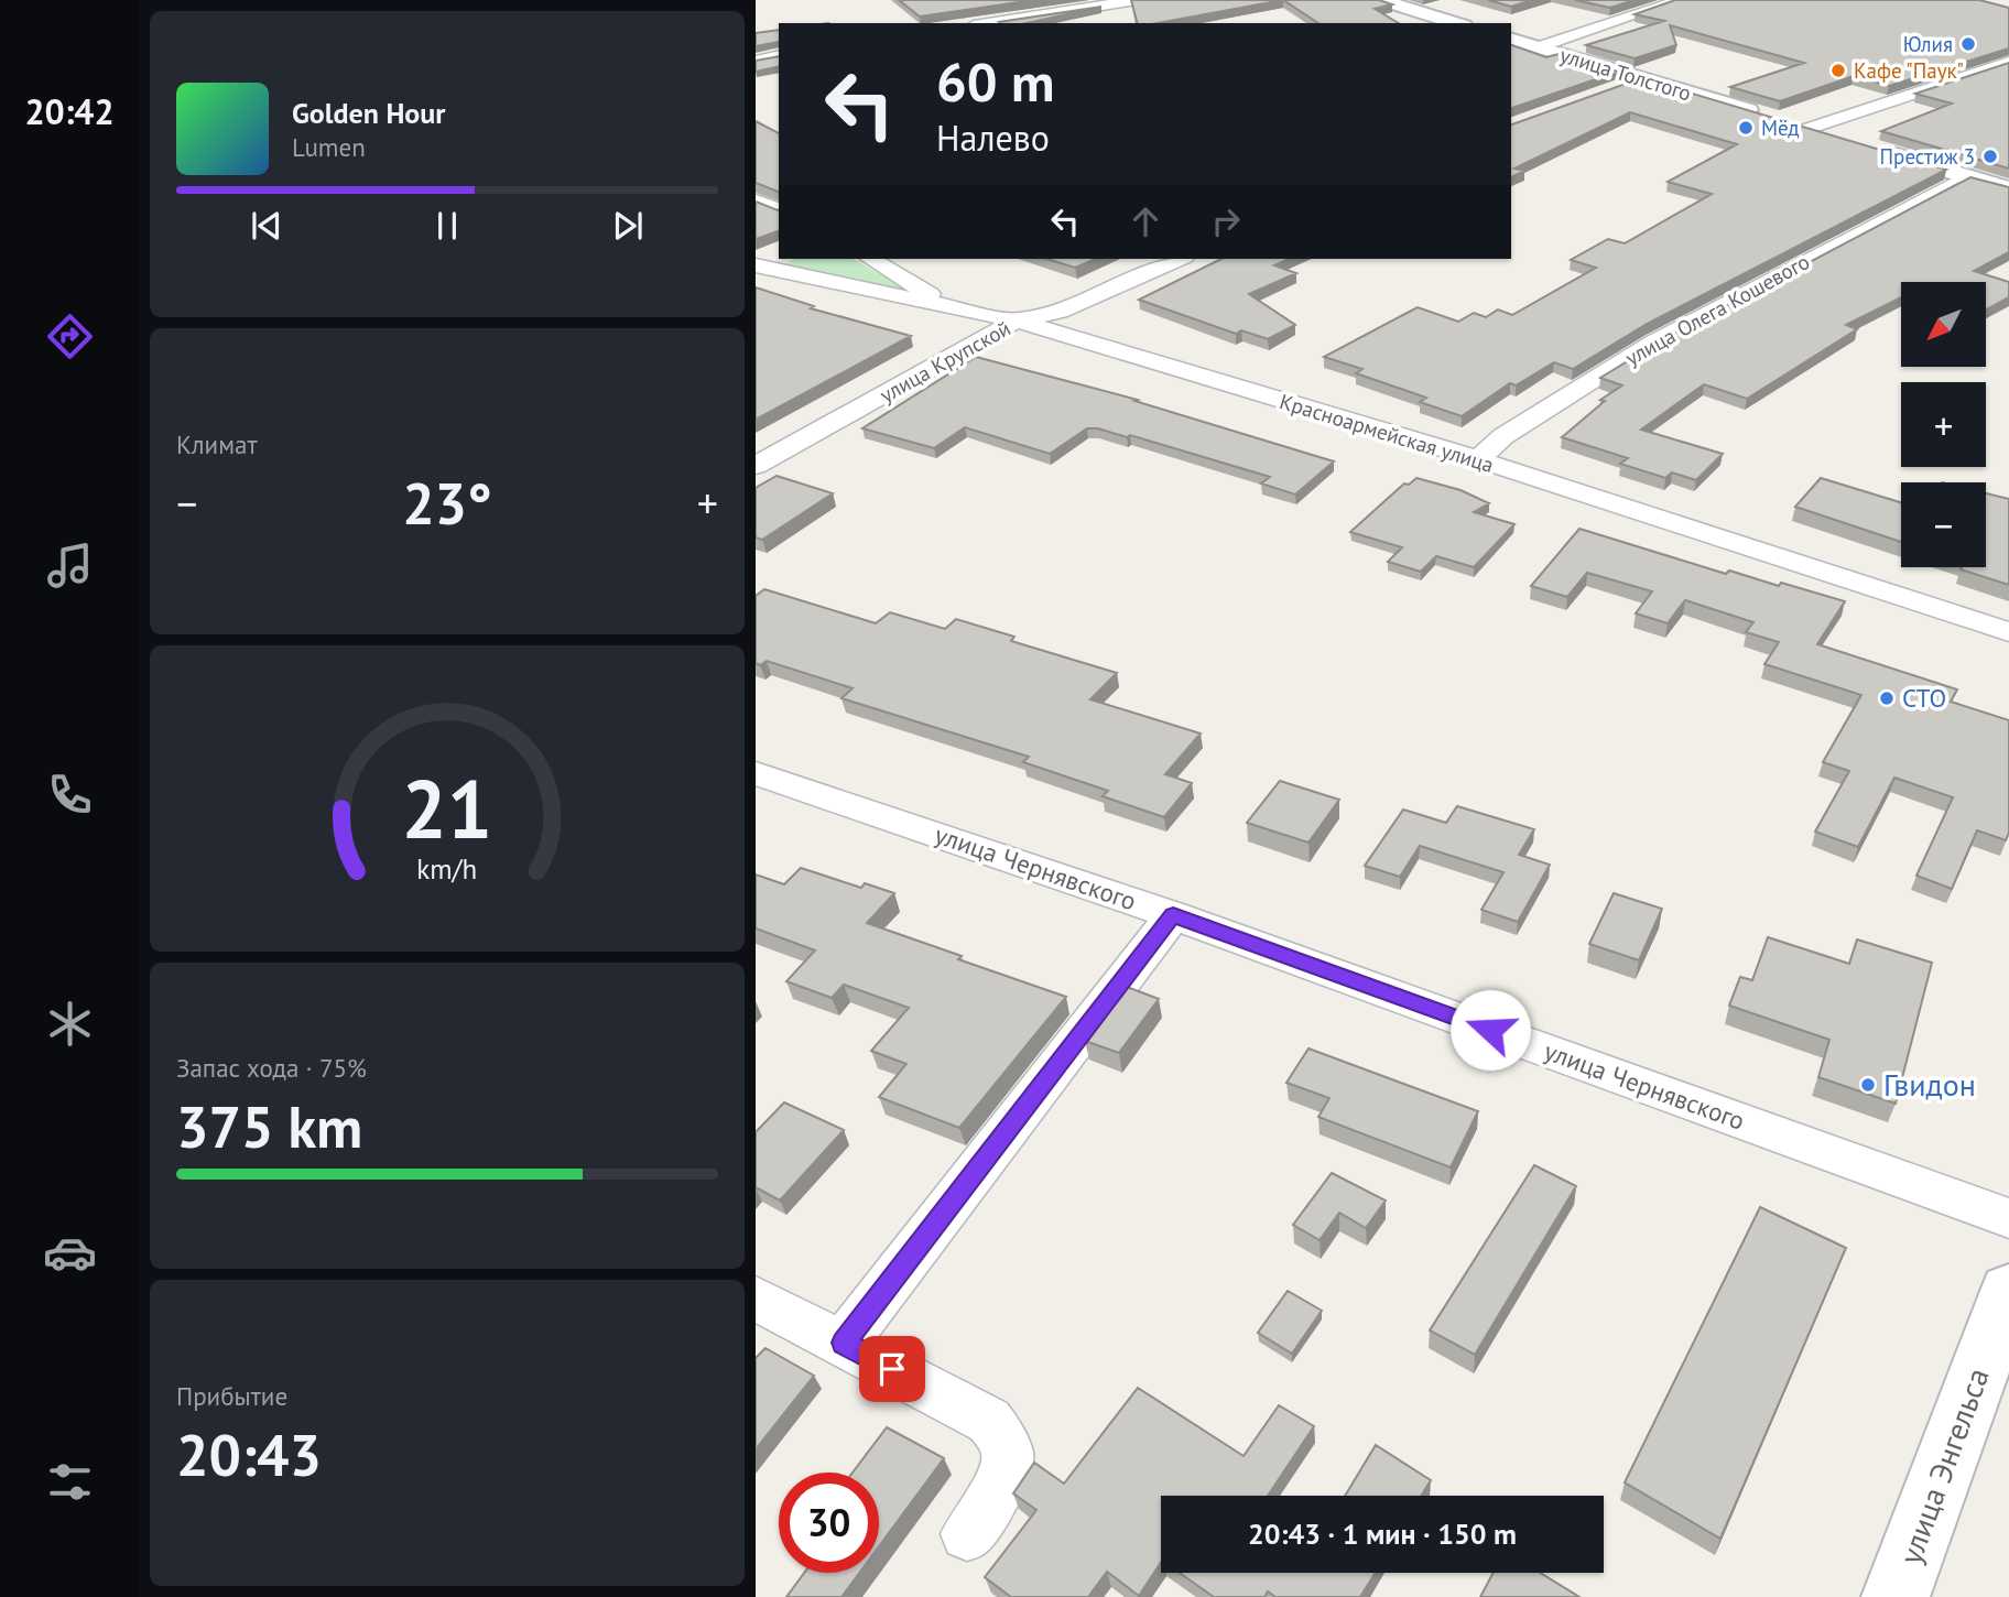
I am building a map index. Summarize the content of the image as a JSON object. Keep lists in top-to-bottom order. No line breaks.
{"streets":{"main road":["улица Толстого","улица Энгельса"],"street":["улица Олега Кошевого","улица Крупской","Красноармейская улица","улица Чернявского"]},"crossings":[["улица Олега Кошевого","Красноармейская улица"],["улица Крупской","Красноармейская улица"]],"places":["Юлия","Кафе \"Паук\"","Мёд","Престиж 3","СТО","Гвидон"],"north":"bottom left","page":{"tabs":"20:42","turn":["60 m","Налево"],"song":["Golden Hour","Lumen"],"map_buttons":["+","−"],"tile":["Климат",["Запас хода · 75%","375 km"],["Прибытие","20:43"]],"heat":["−","23°","+"],"limit":"30","trip":"20:43 · 1 мин · 150 m","gauge":["21","km/h"]}}
